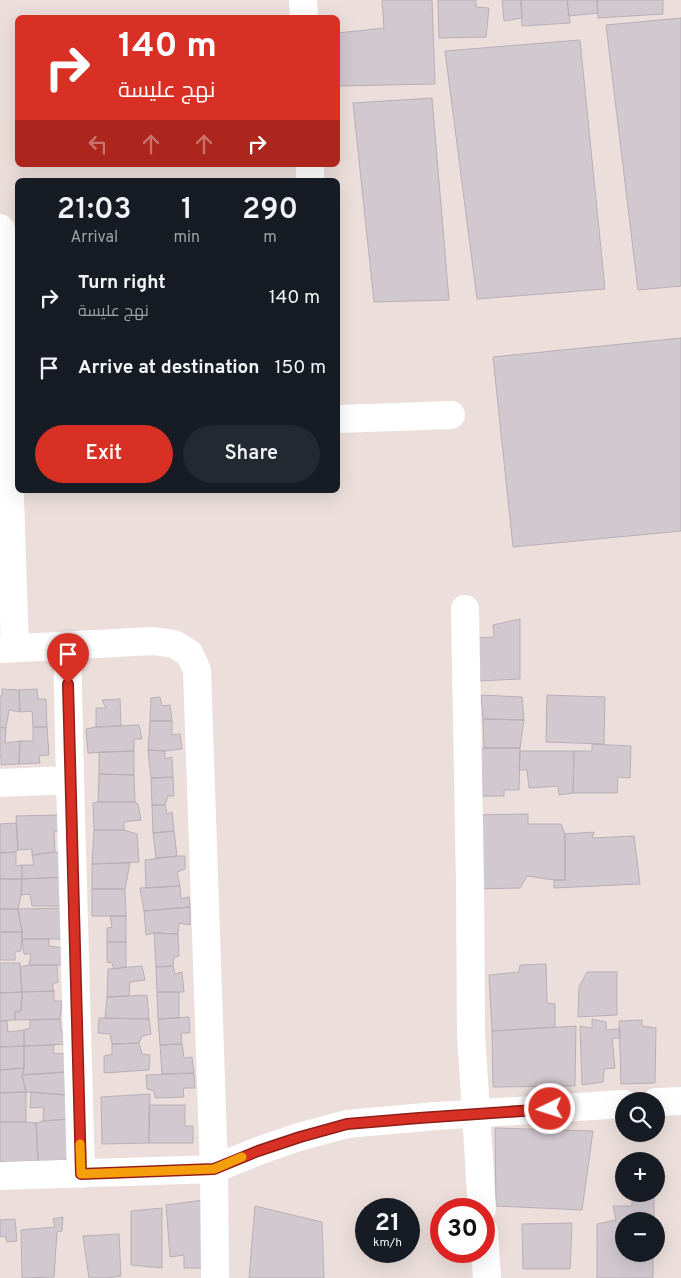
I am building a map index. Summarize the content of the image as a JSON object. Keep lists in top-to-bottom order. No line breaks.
{"page":{"turn":["140 m","نهج عليسة"],"eta":["21:03","Arrival","1","min","290","m"],"list":[{"name":"Turn right","note":"نهج عليسة","value":"140 m"},{"name":"Arrive at destination","value":"150 m"}],"buttons":["Exit","Share"],"map_buttons":["+","−"],"speed":"21 km/h","limit":"30"}}
